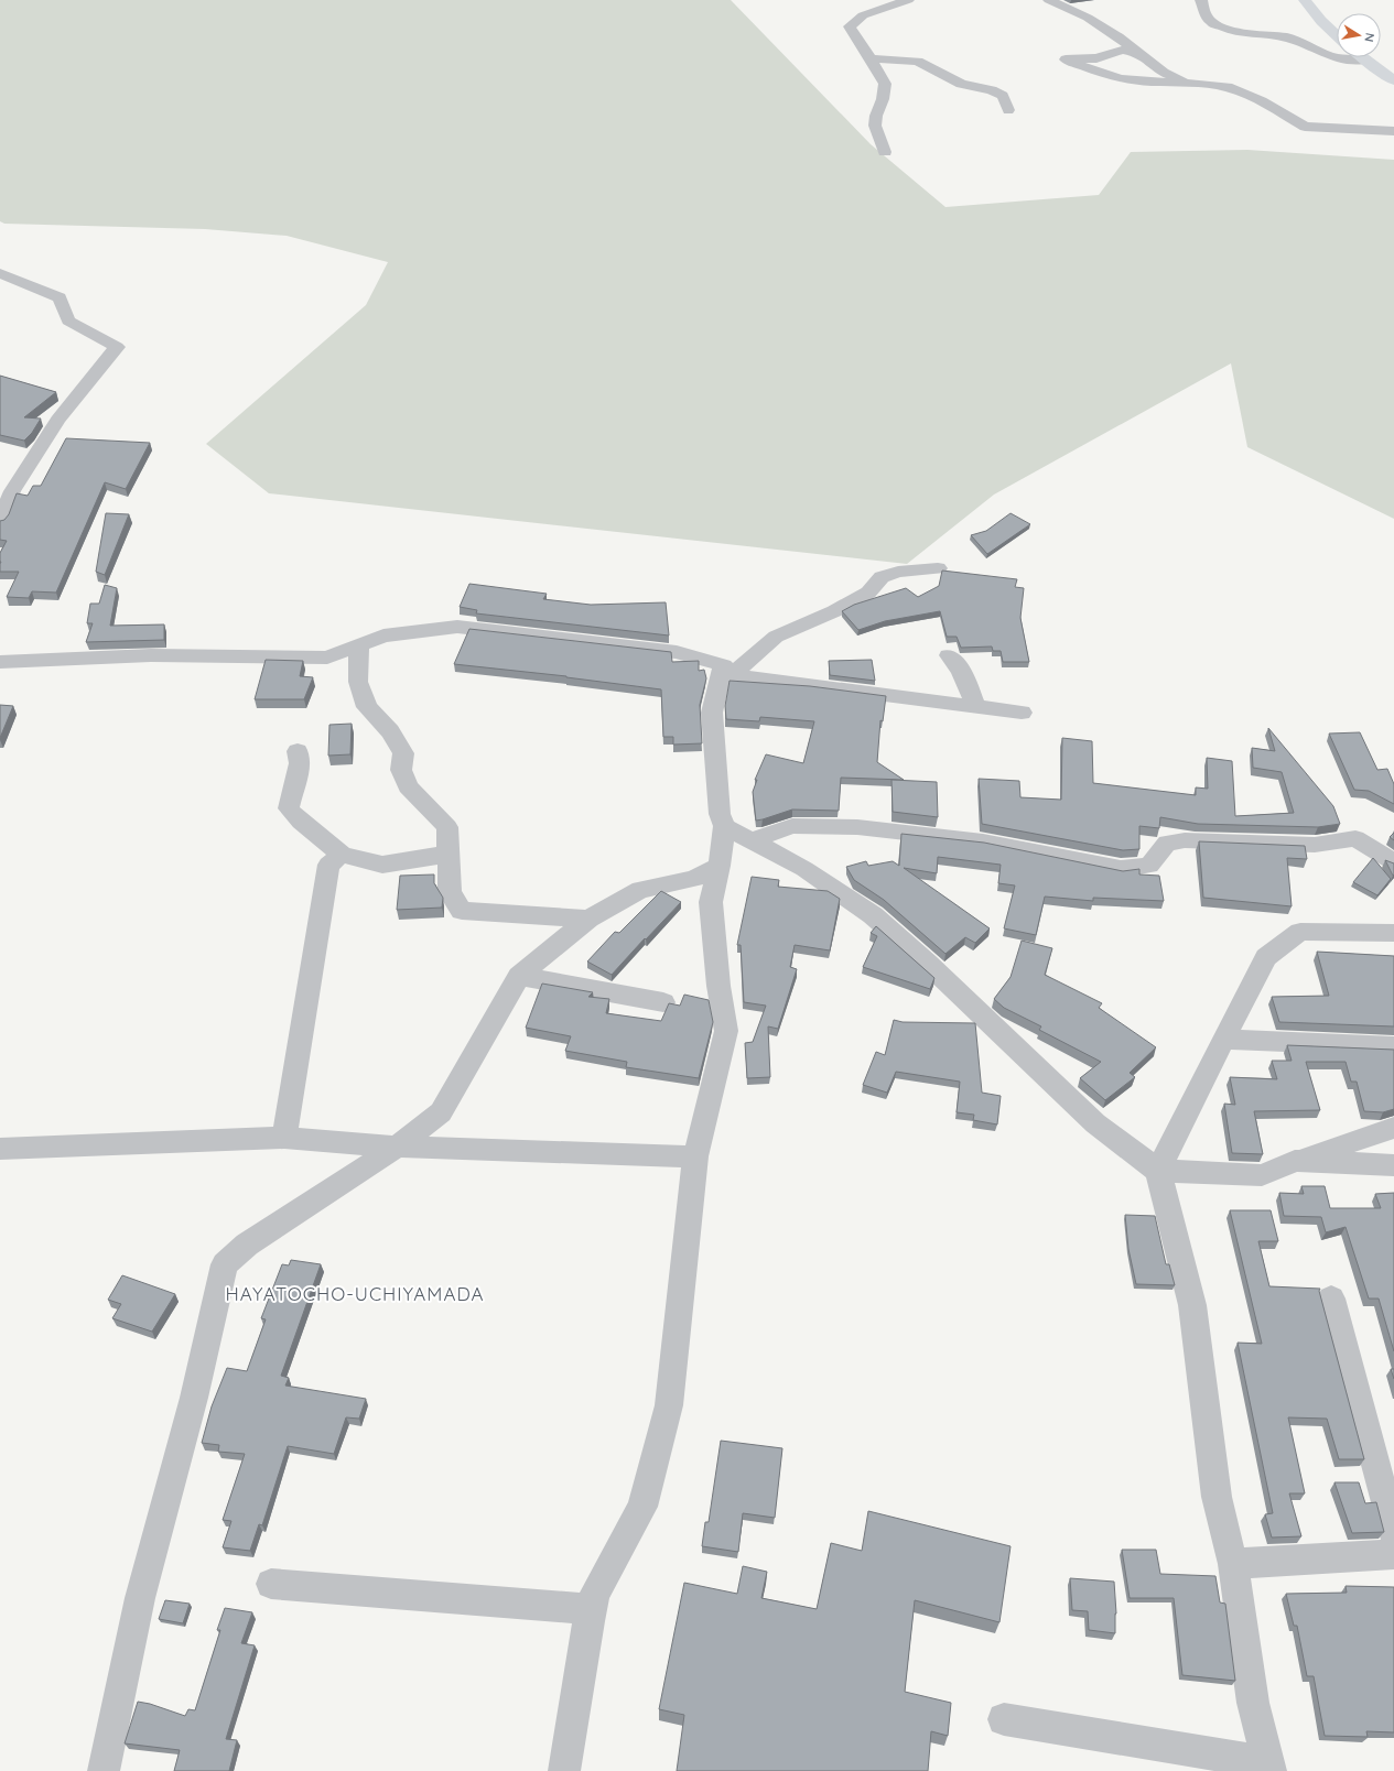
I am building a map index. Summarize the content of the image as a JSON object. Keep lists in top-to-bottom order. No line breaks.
{"districts":["HAYATOCHO-UCHIYAMADA"],"north":"right"}
